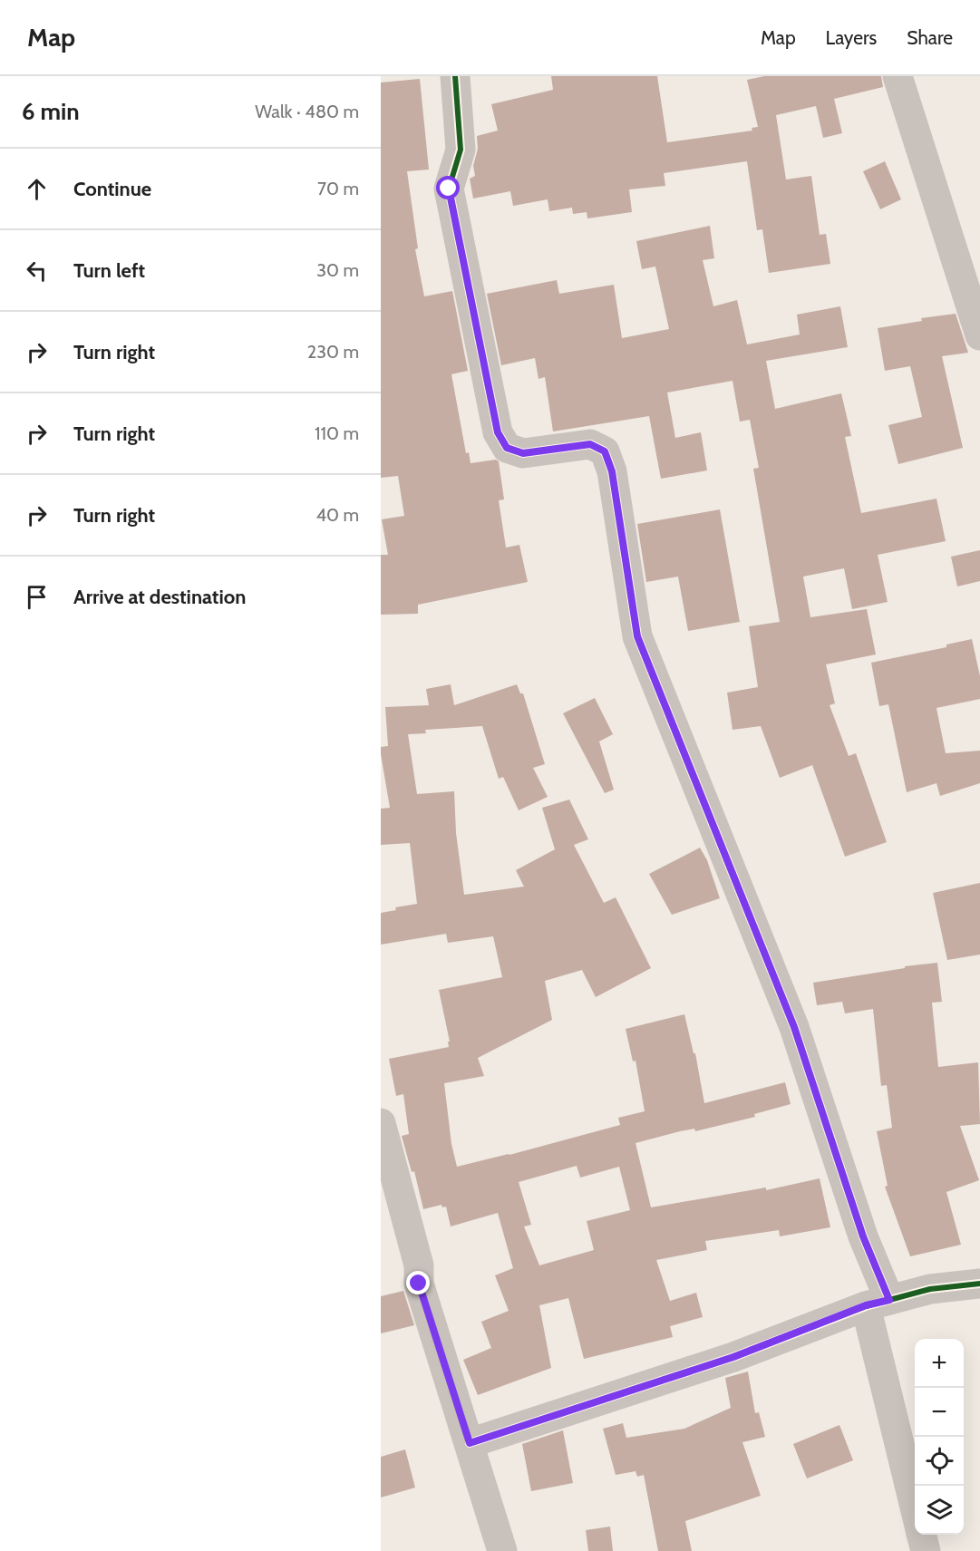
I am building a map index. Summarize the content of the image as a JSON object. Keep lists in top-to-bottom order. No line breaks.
{"page":{"header":"Map","nav":["Map","Layers","Share"],"heading":["6 min","Walk · 480 m"],"list":[["Continue","70 m"],["Turn left","30 m"],["Turn right","230 m"],["Turn right","110 m"],["Turn right","40 m"],"Arrive at destination"],"map_buttons":["+","−"]}}
